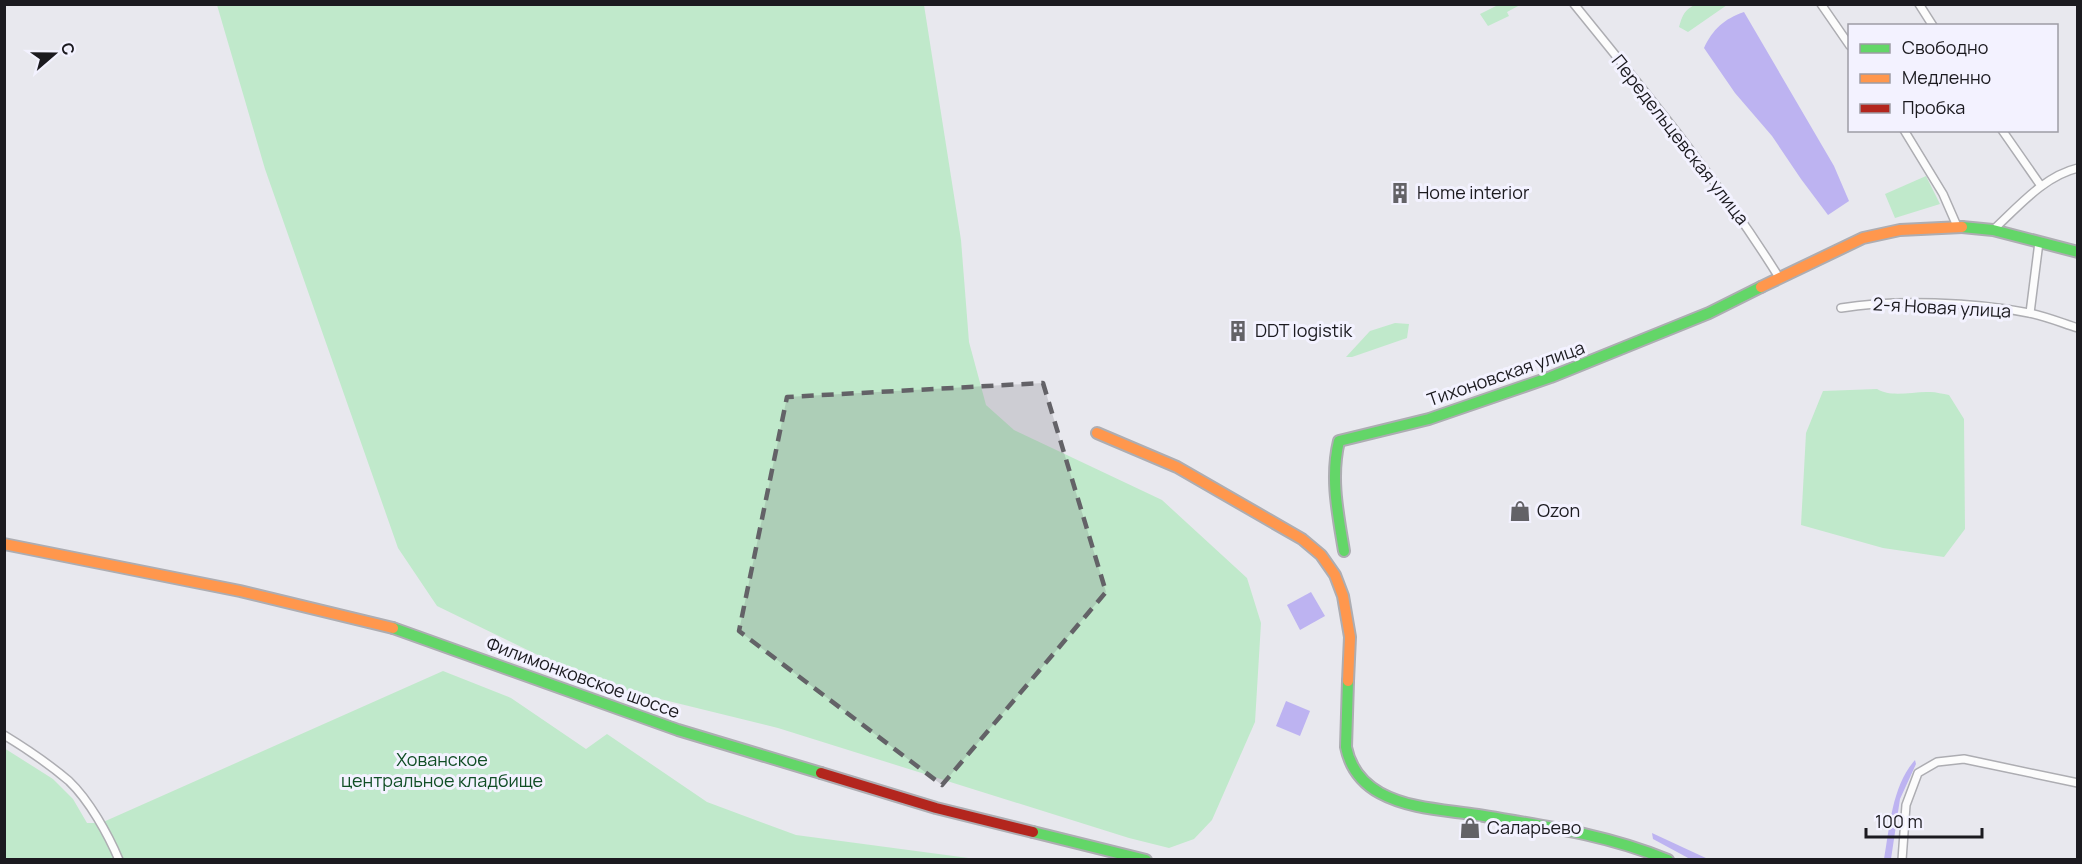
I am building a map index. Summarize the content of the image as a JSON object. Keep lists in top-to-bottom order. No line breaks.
{"streets":{"street":["Передельцевская улица","2-я Новая улица","Тихоновская улица","Филимонковское шоссе"]},"crossings":[["Передельцевская улица","Тихоновская улица"]],"parks":["Хованское центральное кладбище"],"places":{"building":["Home interior","DDT logistik"],"shop":["Ozon","Саларьево"]},"legend":["Свободно","Медленно","Пробка"],"scale_bar":"100 m","north":"right"}
